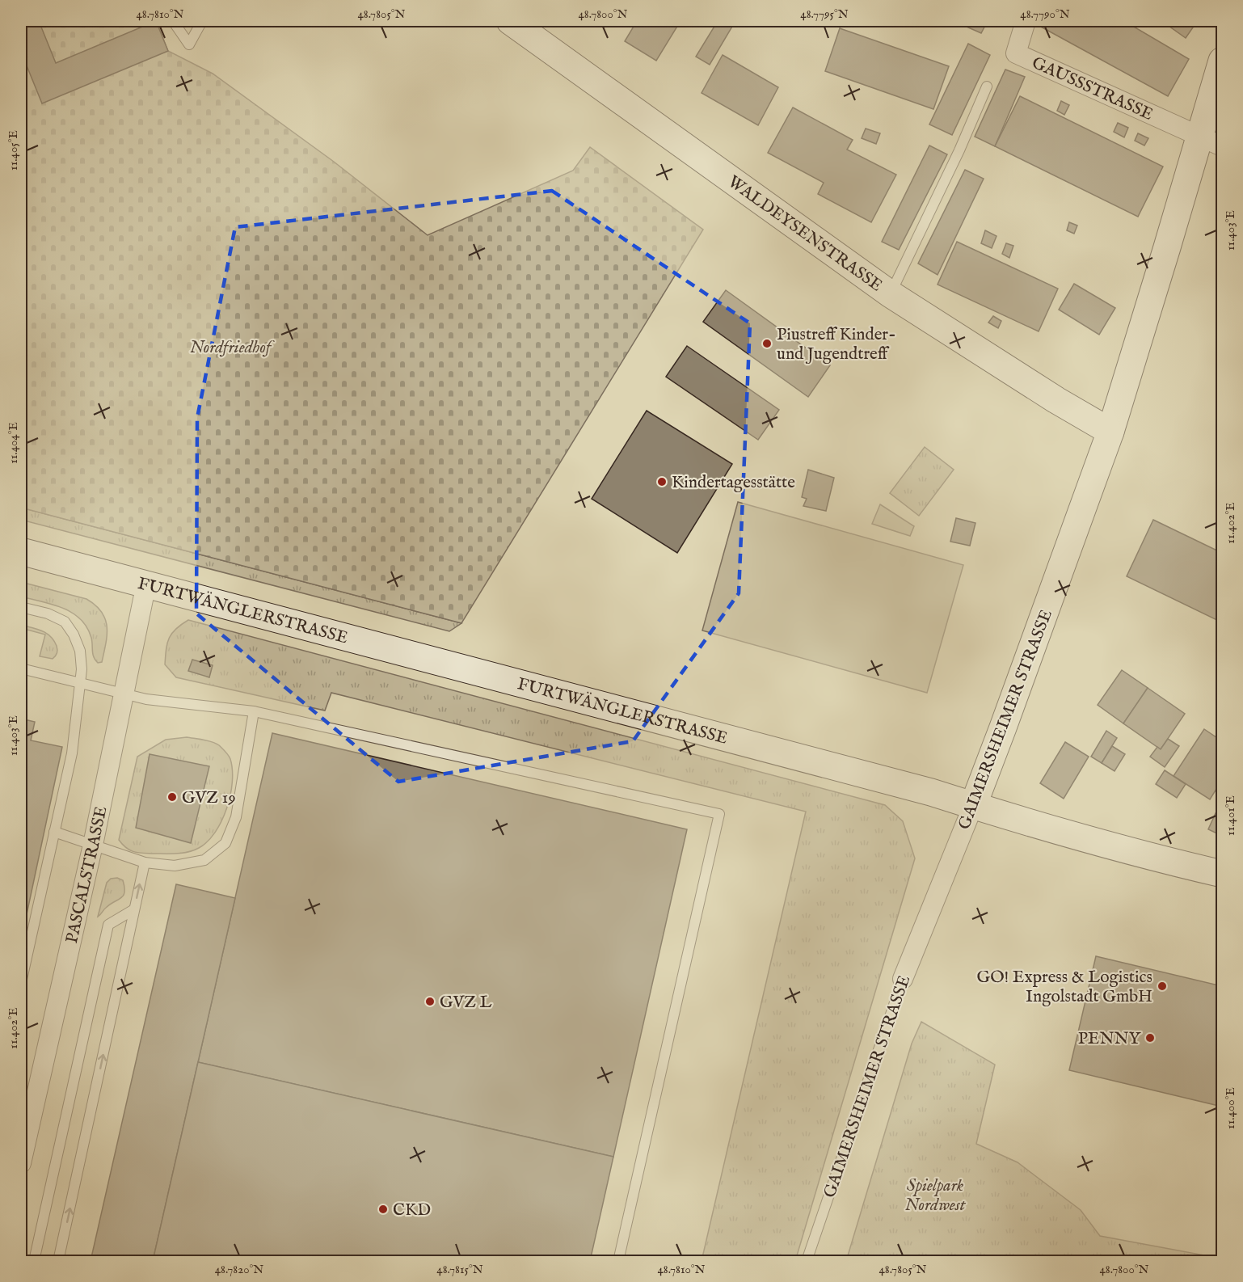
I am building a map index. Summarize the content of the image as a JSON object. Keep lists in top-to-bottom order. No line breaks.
{"streets":{"street":["GAUSSSTRASSE","WALDEYSENSTRASSE","FURTWÄNGLERSTRASSE","GAIMERSHEIMER STRASSE","PASCALSTRASSE"]},"crossings":[["GAUSSSTRASSE","GAIMERSHEIMER STRASSE"],["WALDEYSENSTRASSE","GAIMERSHEIMER STRASSE"],["FURTWÄNGLERSTRASSE","GAIMERSHEIMER STRASSE"],["FURTWÄNGLERSTRASSE","PASCALSTRASSE"]],"parks":["Nordfriedhof","Spielpark Nordwest"],"places":["Piustreff Kinder- und Jugendtreff","Kindertagesstätte","GVZ 19","GO! Express & Logistics Ingolstadt GmbH","GVZ L","PENNY","CKD"],"coordinates":["48.7810°N","48.7805°N","48.7800°N","48.7795°N","48.7790°N","11.405°E","11.403°E","11.404°E","11.402°E","11.401°E","11.400°E","48.7820°N","48.7815°N"]}
